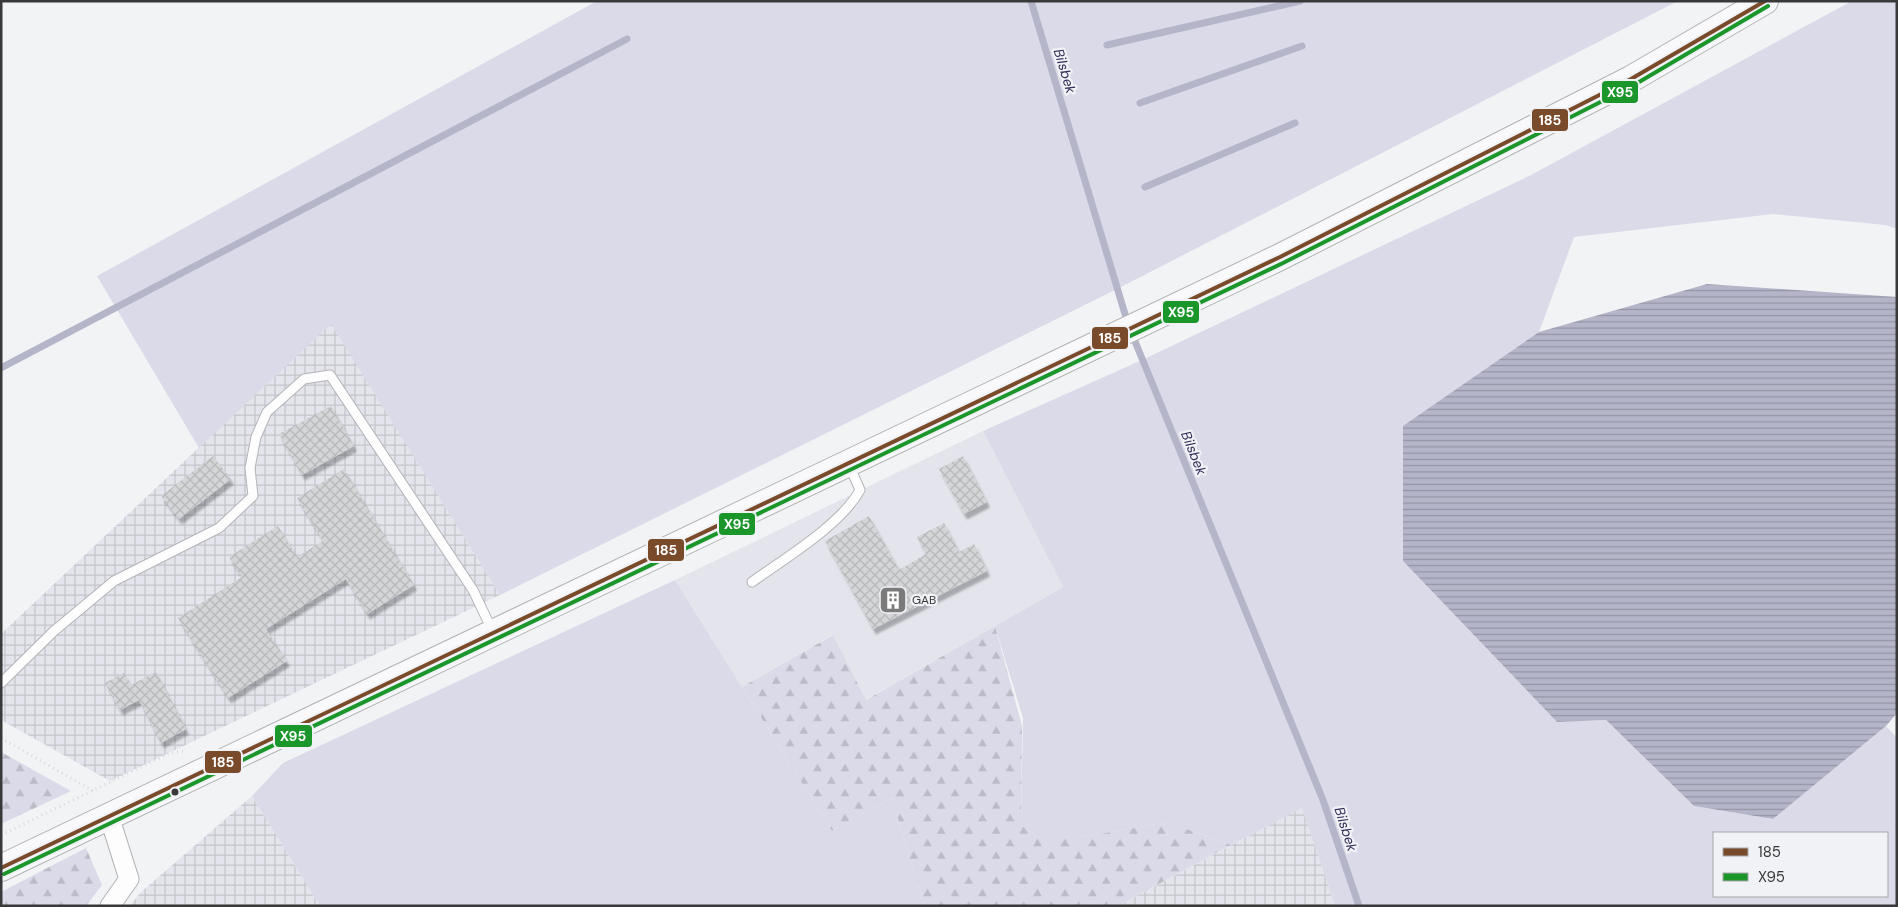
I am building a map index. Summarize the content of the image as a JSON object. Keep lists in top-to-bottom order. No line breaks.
{"water":["Bilsbek"],"places":{"building":["GAB"]},"lines":["transit line 185","transit line X95"],"legend":["185","X95"]}
